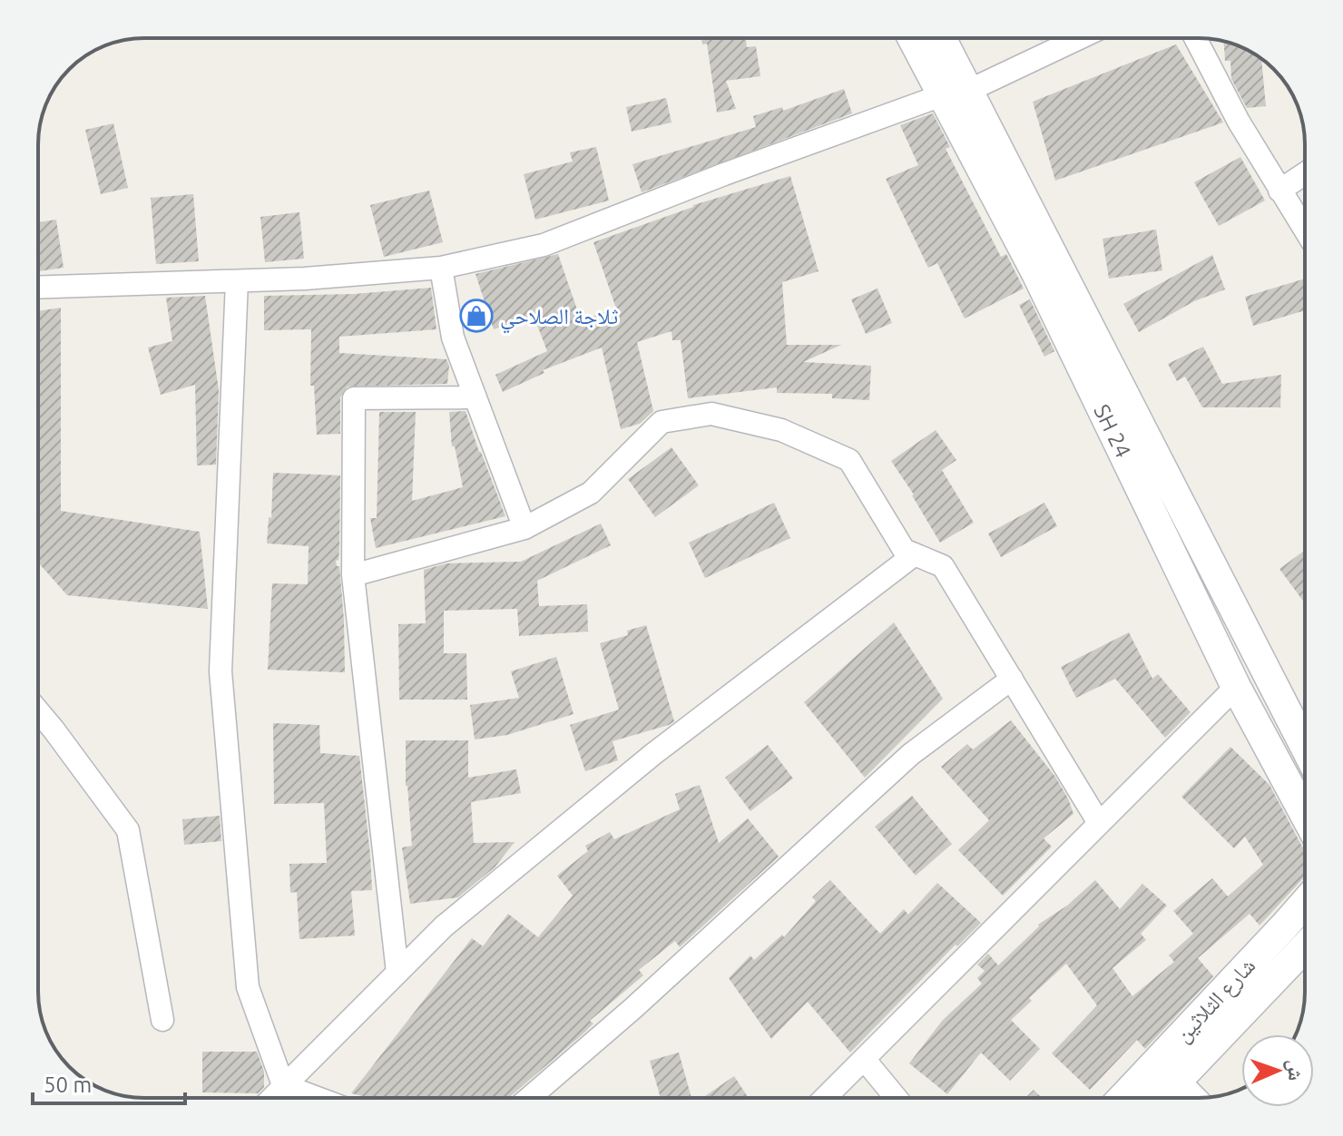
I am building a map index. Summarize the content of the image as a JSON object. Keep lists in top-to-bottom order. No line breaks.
{"streets":{"street":["SH 24","شارع الثلاثين"]},"places":{"shop":["ثلاجة الصلاحي"]},"scale_bar":"50 m","north":"right"}
